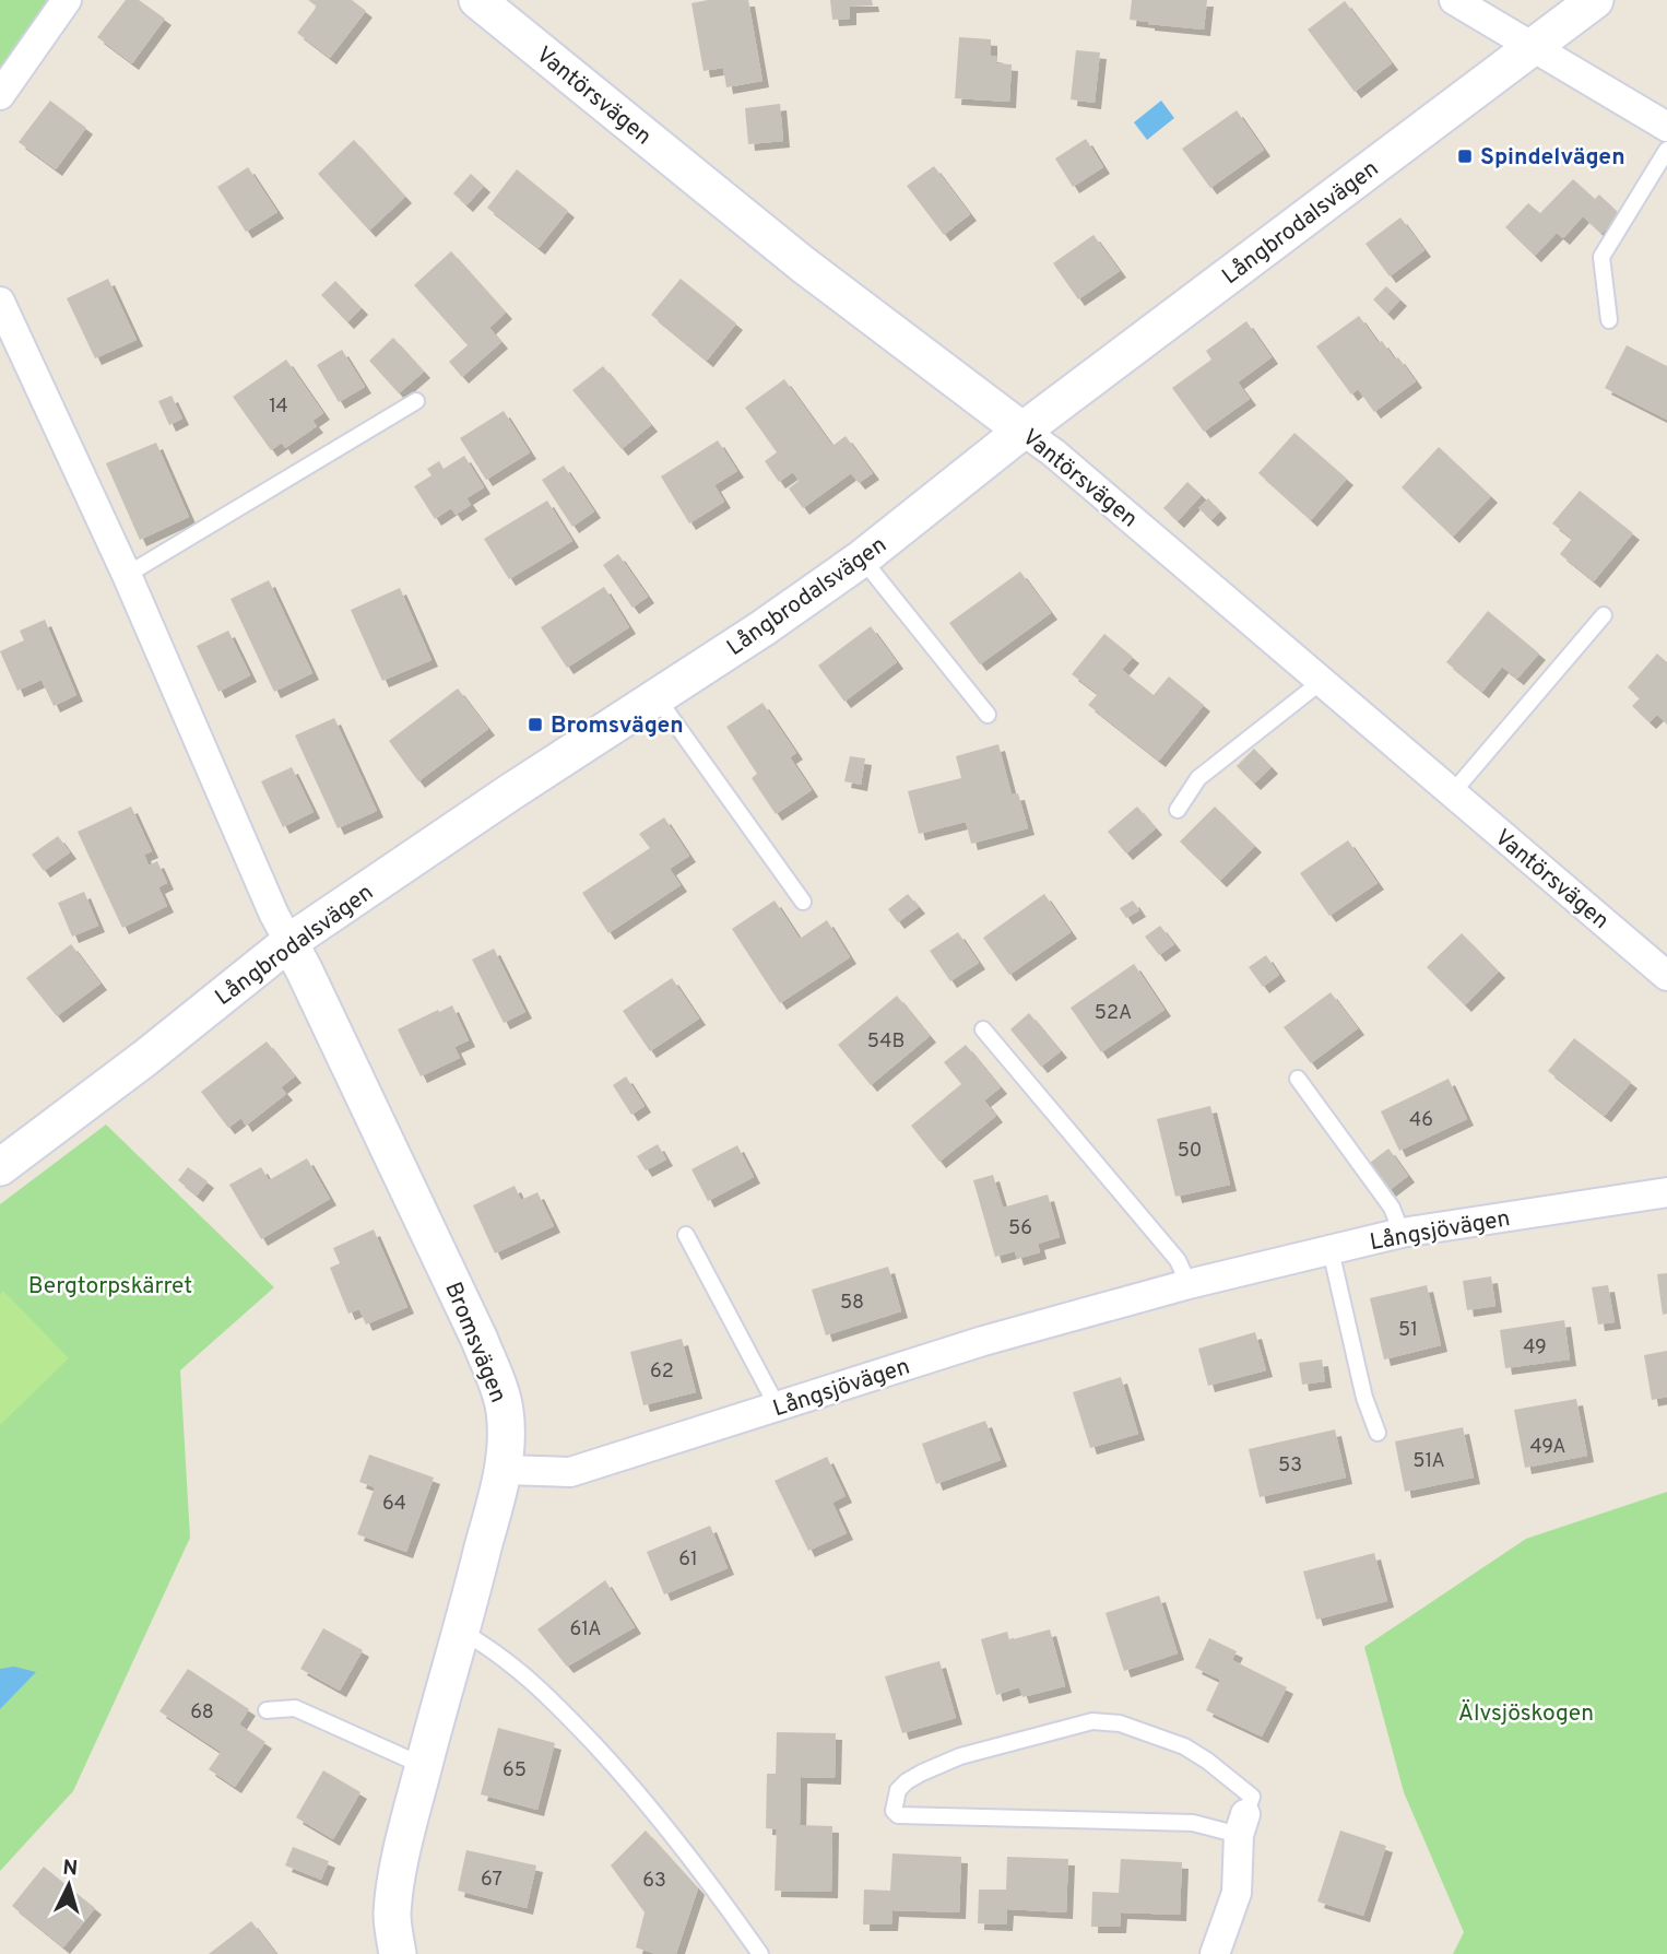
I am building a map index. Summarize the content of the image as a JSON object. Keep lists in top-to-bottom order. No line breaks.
{"streets":{"street":["Vantörsvägen","Långbrodalsvägen","Långsjövägen","Bromsvägen"]},"crossings":[["Vantörsvägen","Långbrodalsvägen"],["Långbrodalsvägen","Bromsvägen"],["Långsjövägen","Bromsvägen"]],"parks":["Bergtorpskärret","Älvsjöskogen"],"places":{"transit":["Spindelvägen","Bromsvägen"]},"house_numbers":["14","52A","54B","46","50","56","58","51","49","62","49A","51A","53","64","61","61A","68","65","67","63"],"north":"top"}
